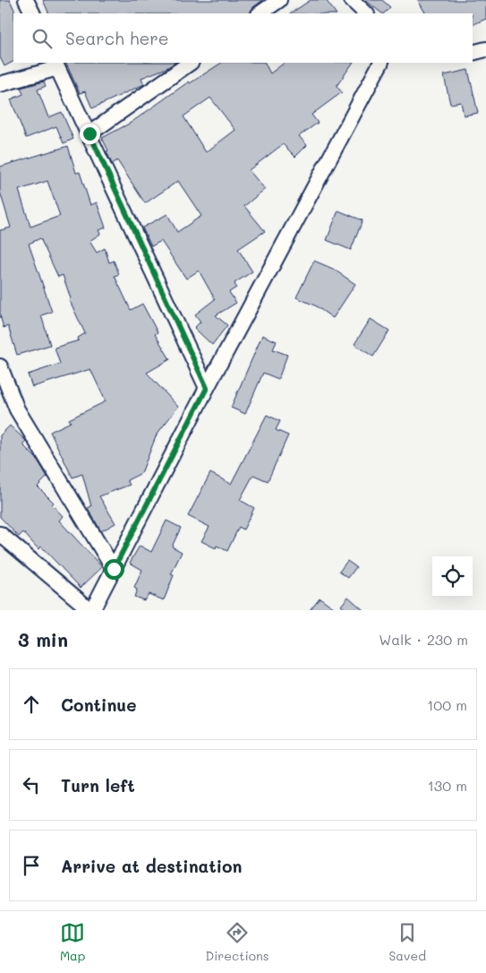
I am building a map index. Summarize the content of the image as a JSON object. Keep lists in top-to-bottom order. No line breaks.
{"page":{"search":"Search here","heading":["3 min","Walk · 230 m"],"list":[["Continue","100 m"],["Turn left","130 m"],"Arrive at destination"],"nav":["Map","Directions","Saved"]}}
